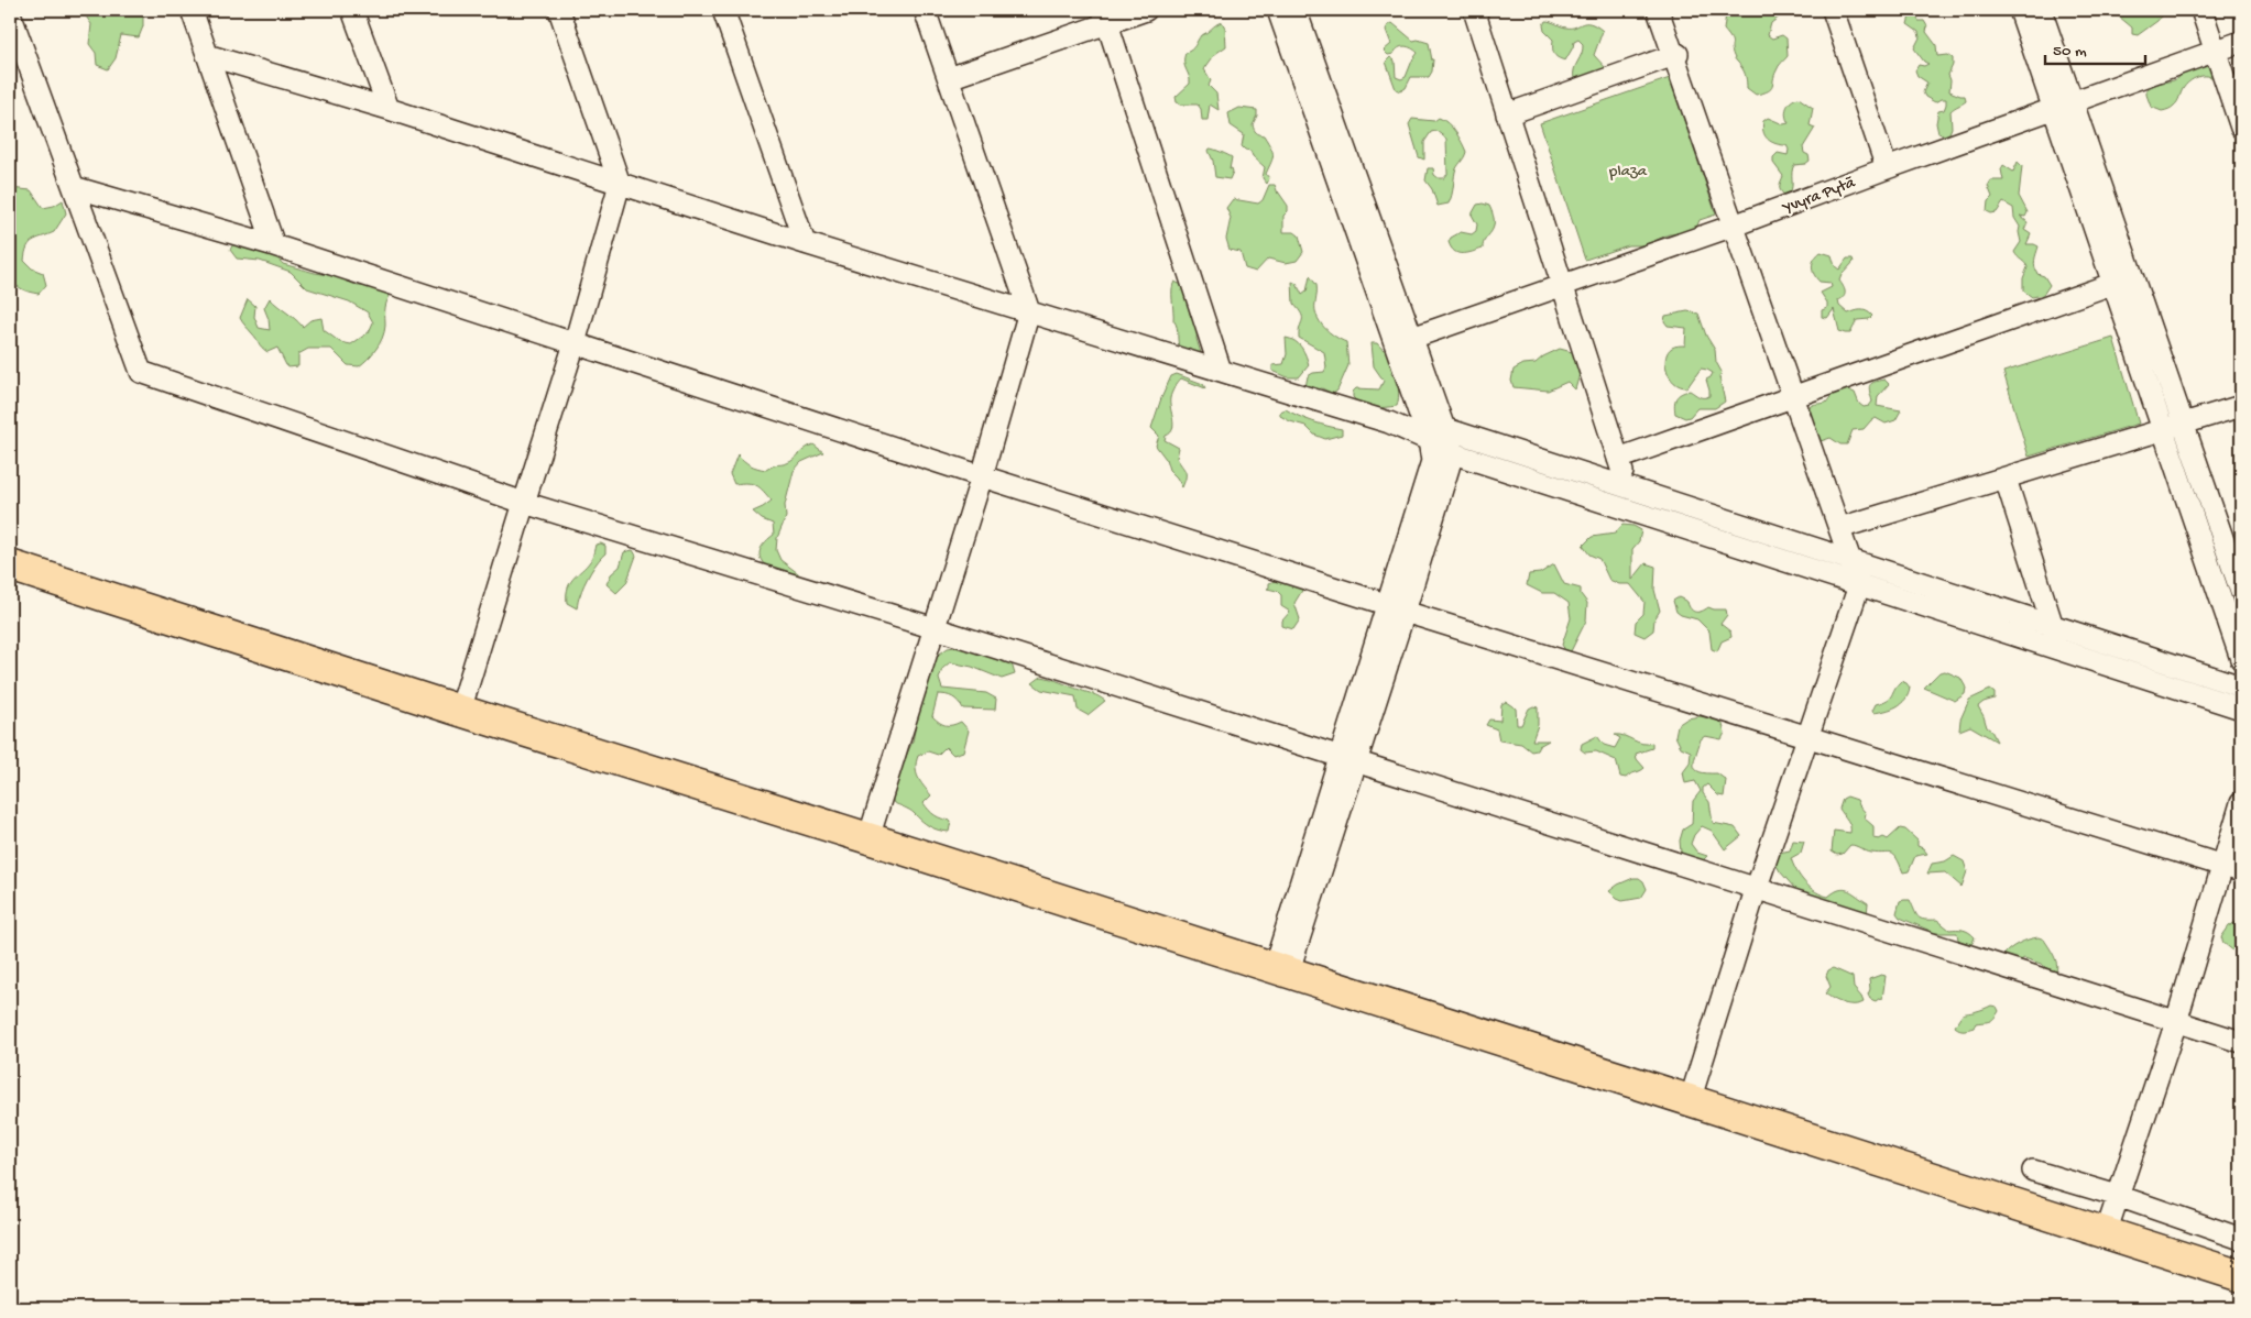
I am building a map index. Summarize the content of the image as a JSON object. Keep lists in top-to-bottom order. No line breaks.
{"streets":{"street":["Yvyra Pytã"]},"parks":["plaza"],"scale_bar":"50 m"}
